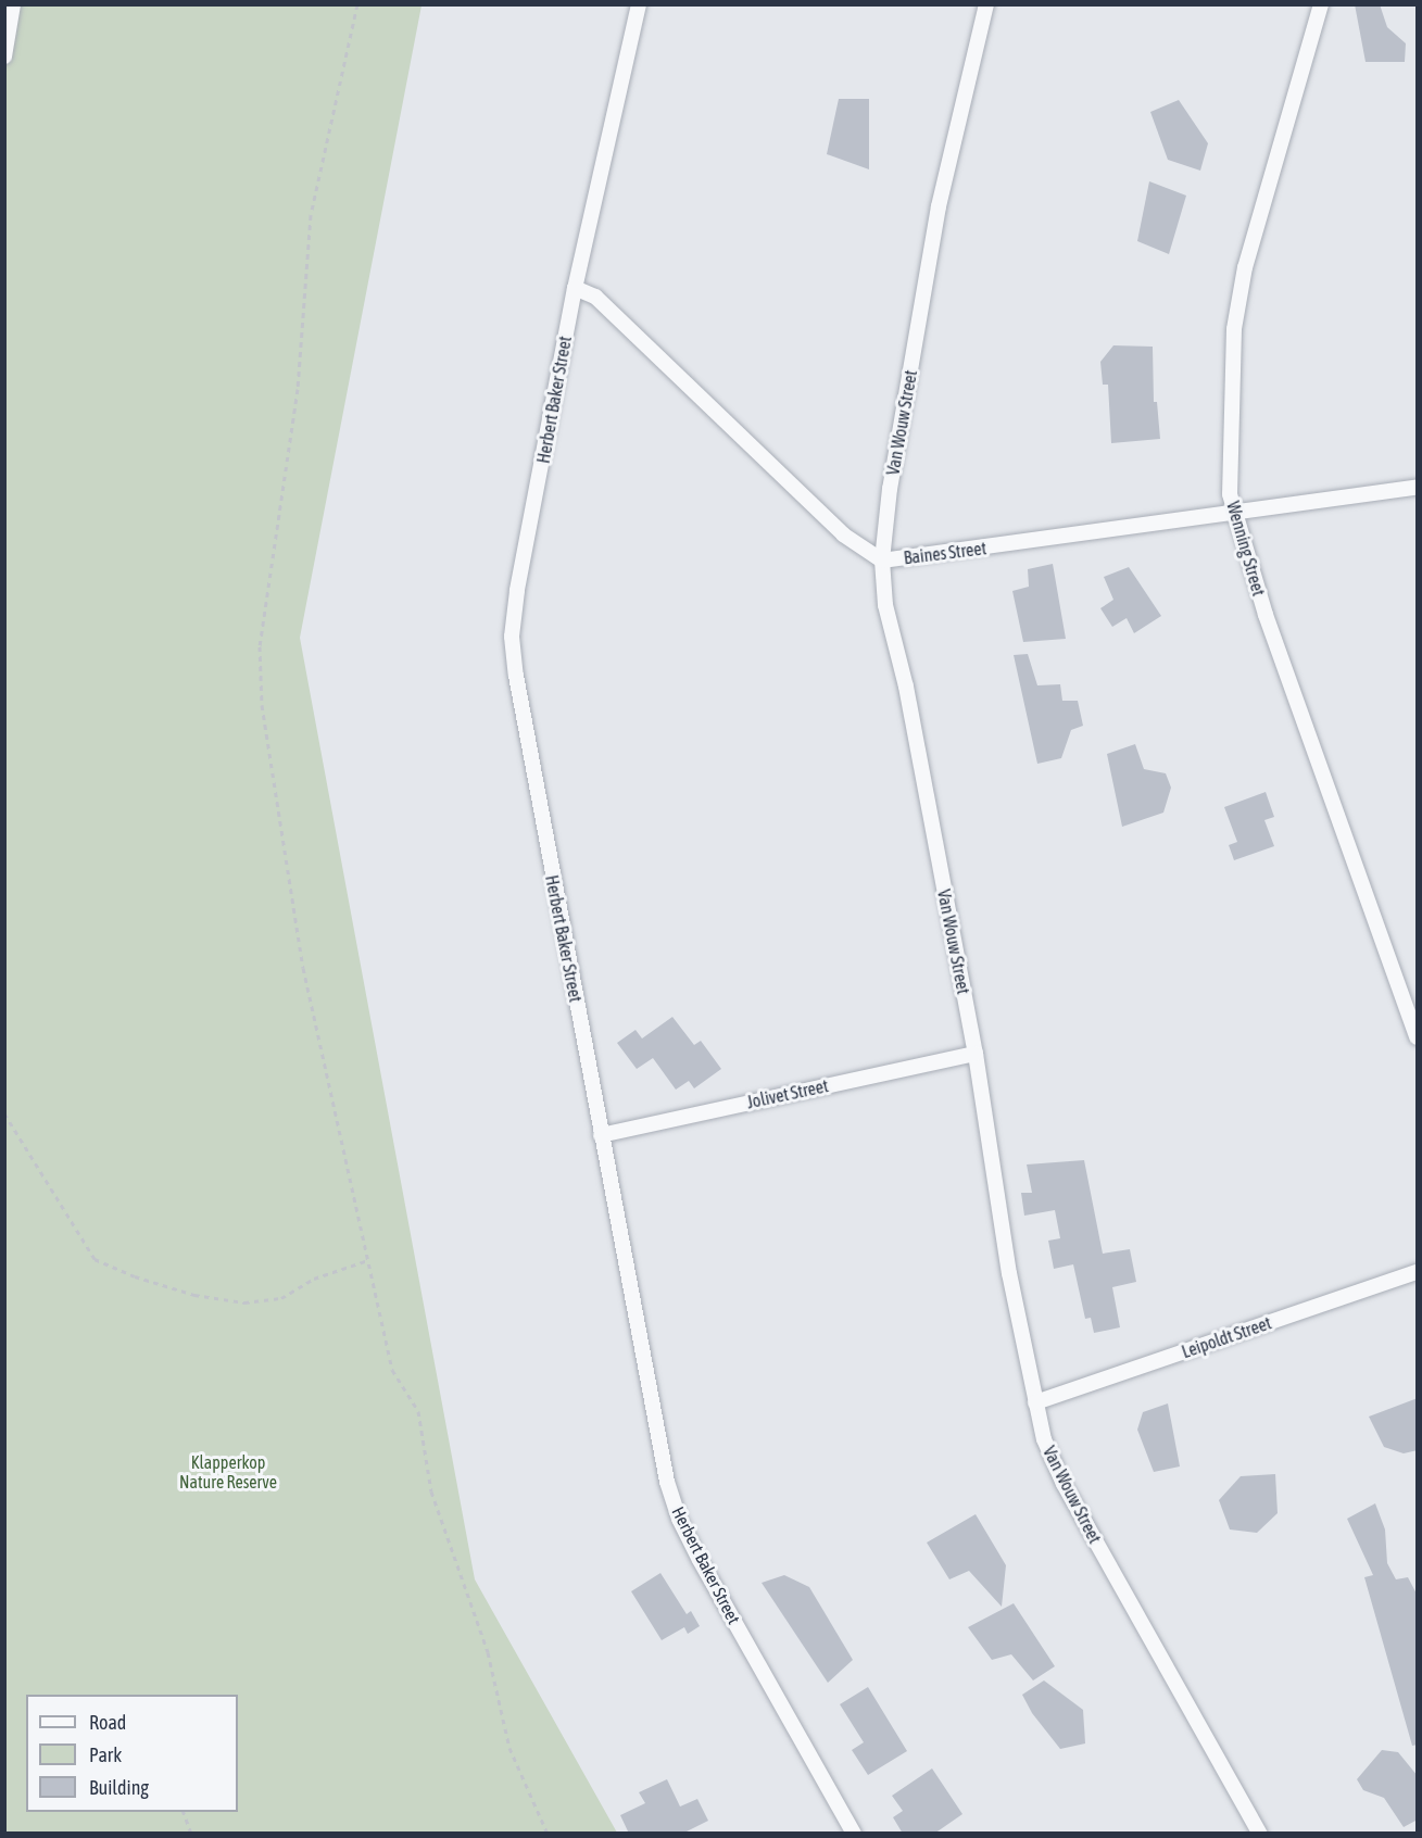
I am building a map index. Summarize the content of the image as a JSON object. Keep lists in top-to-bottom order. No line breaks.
{"streets":{"street":["Herbert Baker Street","Van Wouw Street","Wenning Street","Baines Street","Jolivet Street","Leipoldt Street"]},"crossings":[["Herbert Baker Street","Baines Street"],["Herbert Baker Street","Jolivet Street"],["Van Wouw Street","Baines Street"],["Van Wouw Street","Jolivet Street"],["Van Wouw Street","Leipoldt Street"],["Wenning Street","Baines Street"]],"parks":["Klapperkop Nature Reserve"],"legend":["Road","Park","Building"]}
